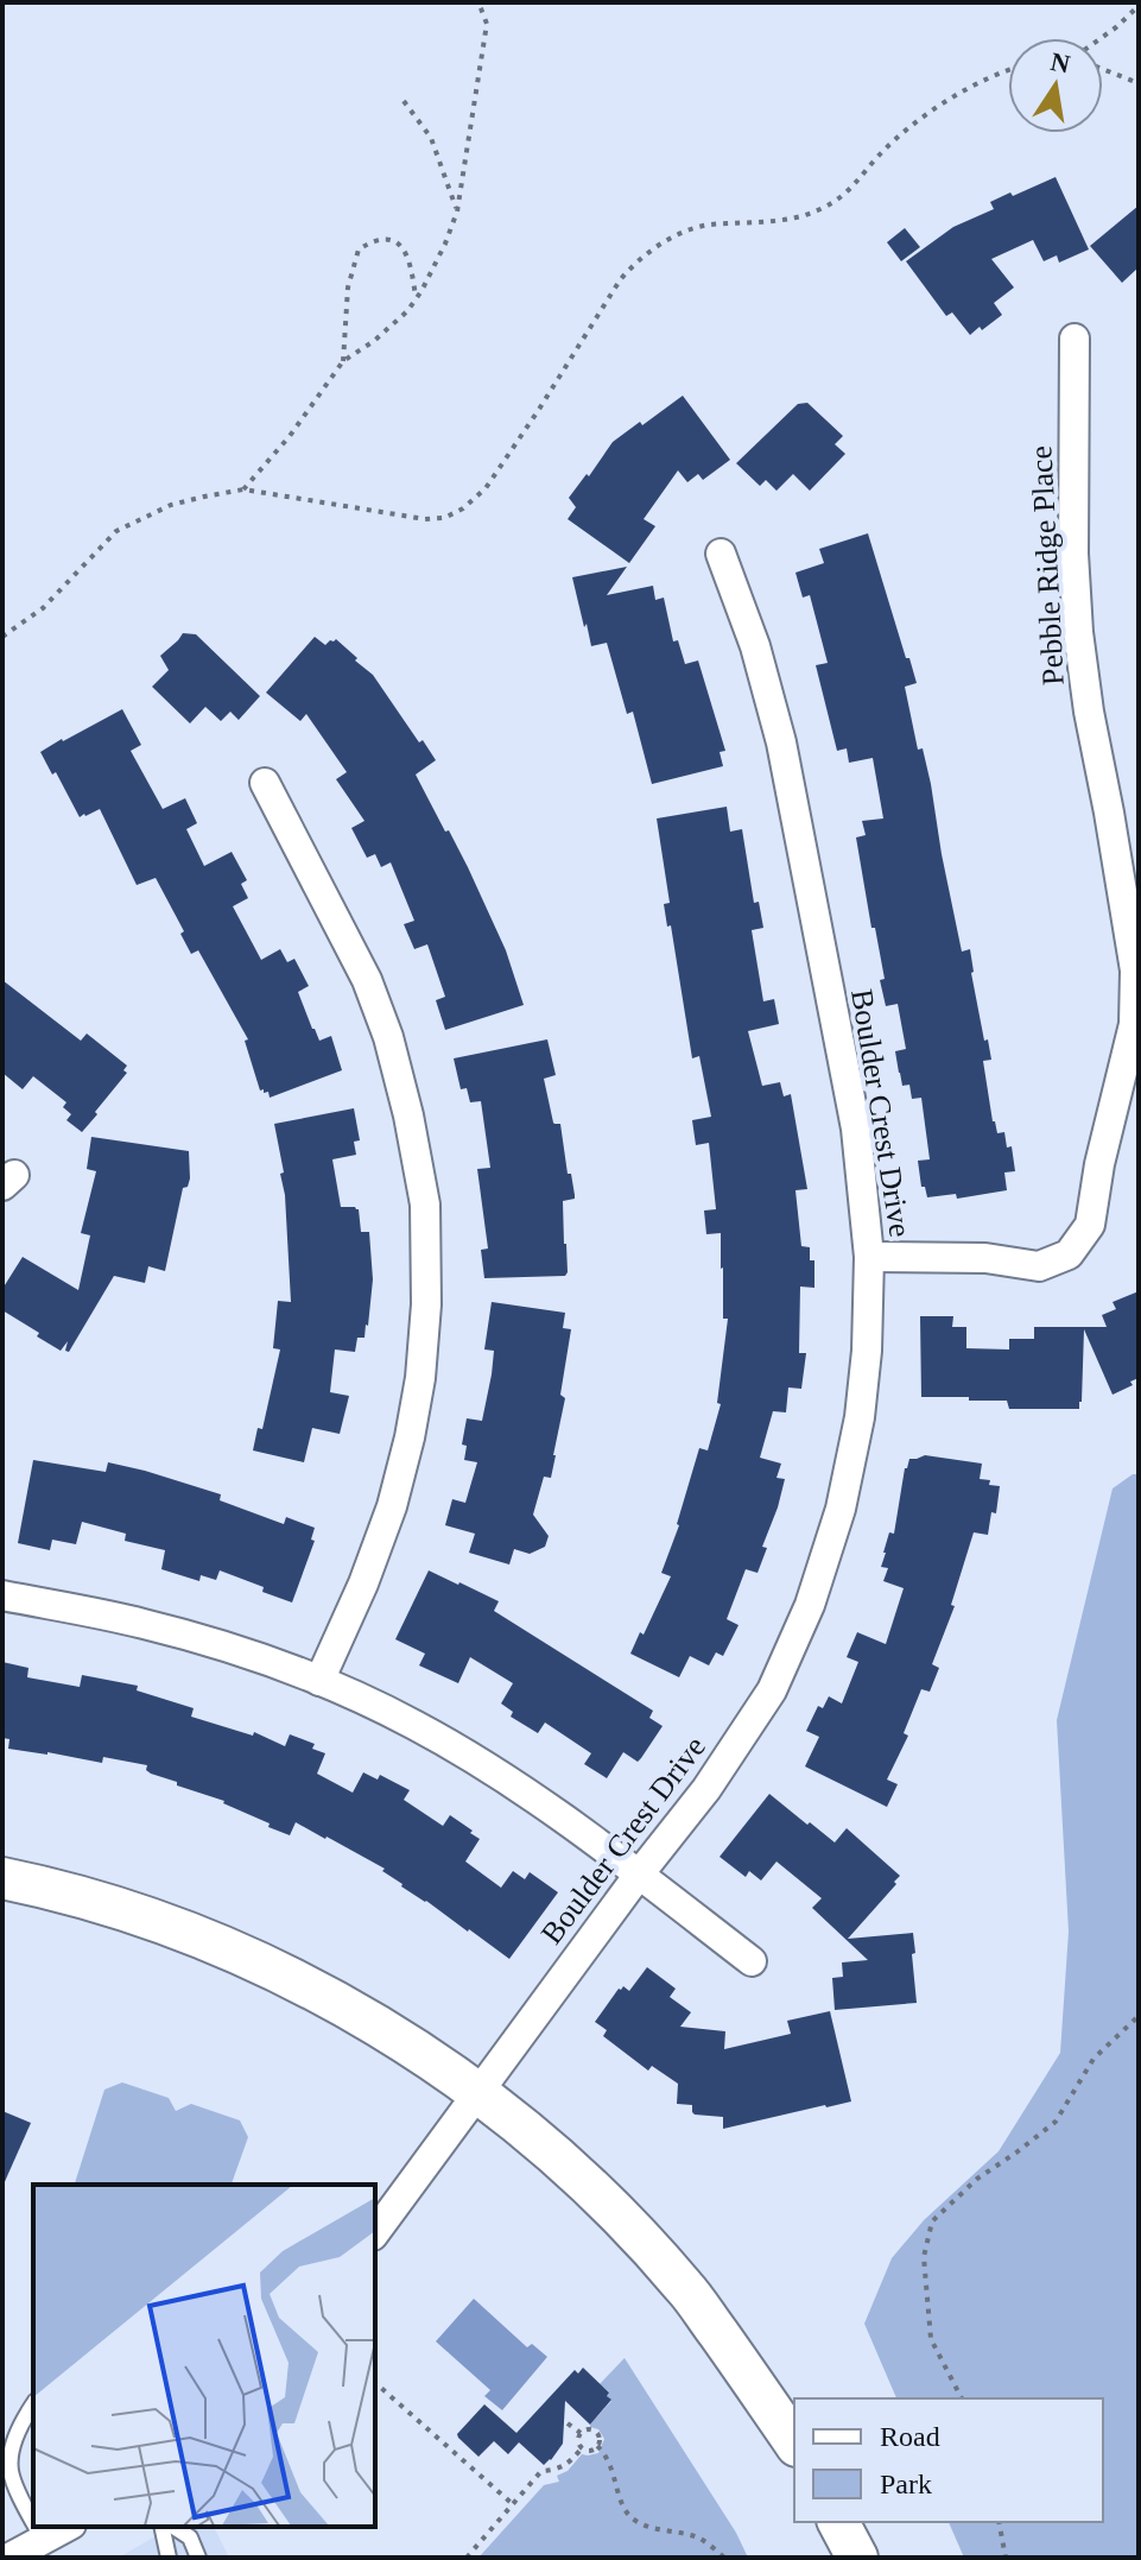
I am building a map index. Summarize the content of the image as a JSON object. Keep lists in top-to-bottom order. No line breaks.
{"streets":{"street":["Pebble Ridge Place","Boulder Crest Drive"]},"crossings":[["Pebble Ridge Place","Boulder Crest Drive"]],"legend":["Road","Park"],"north":"top"}
